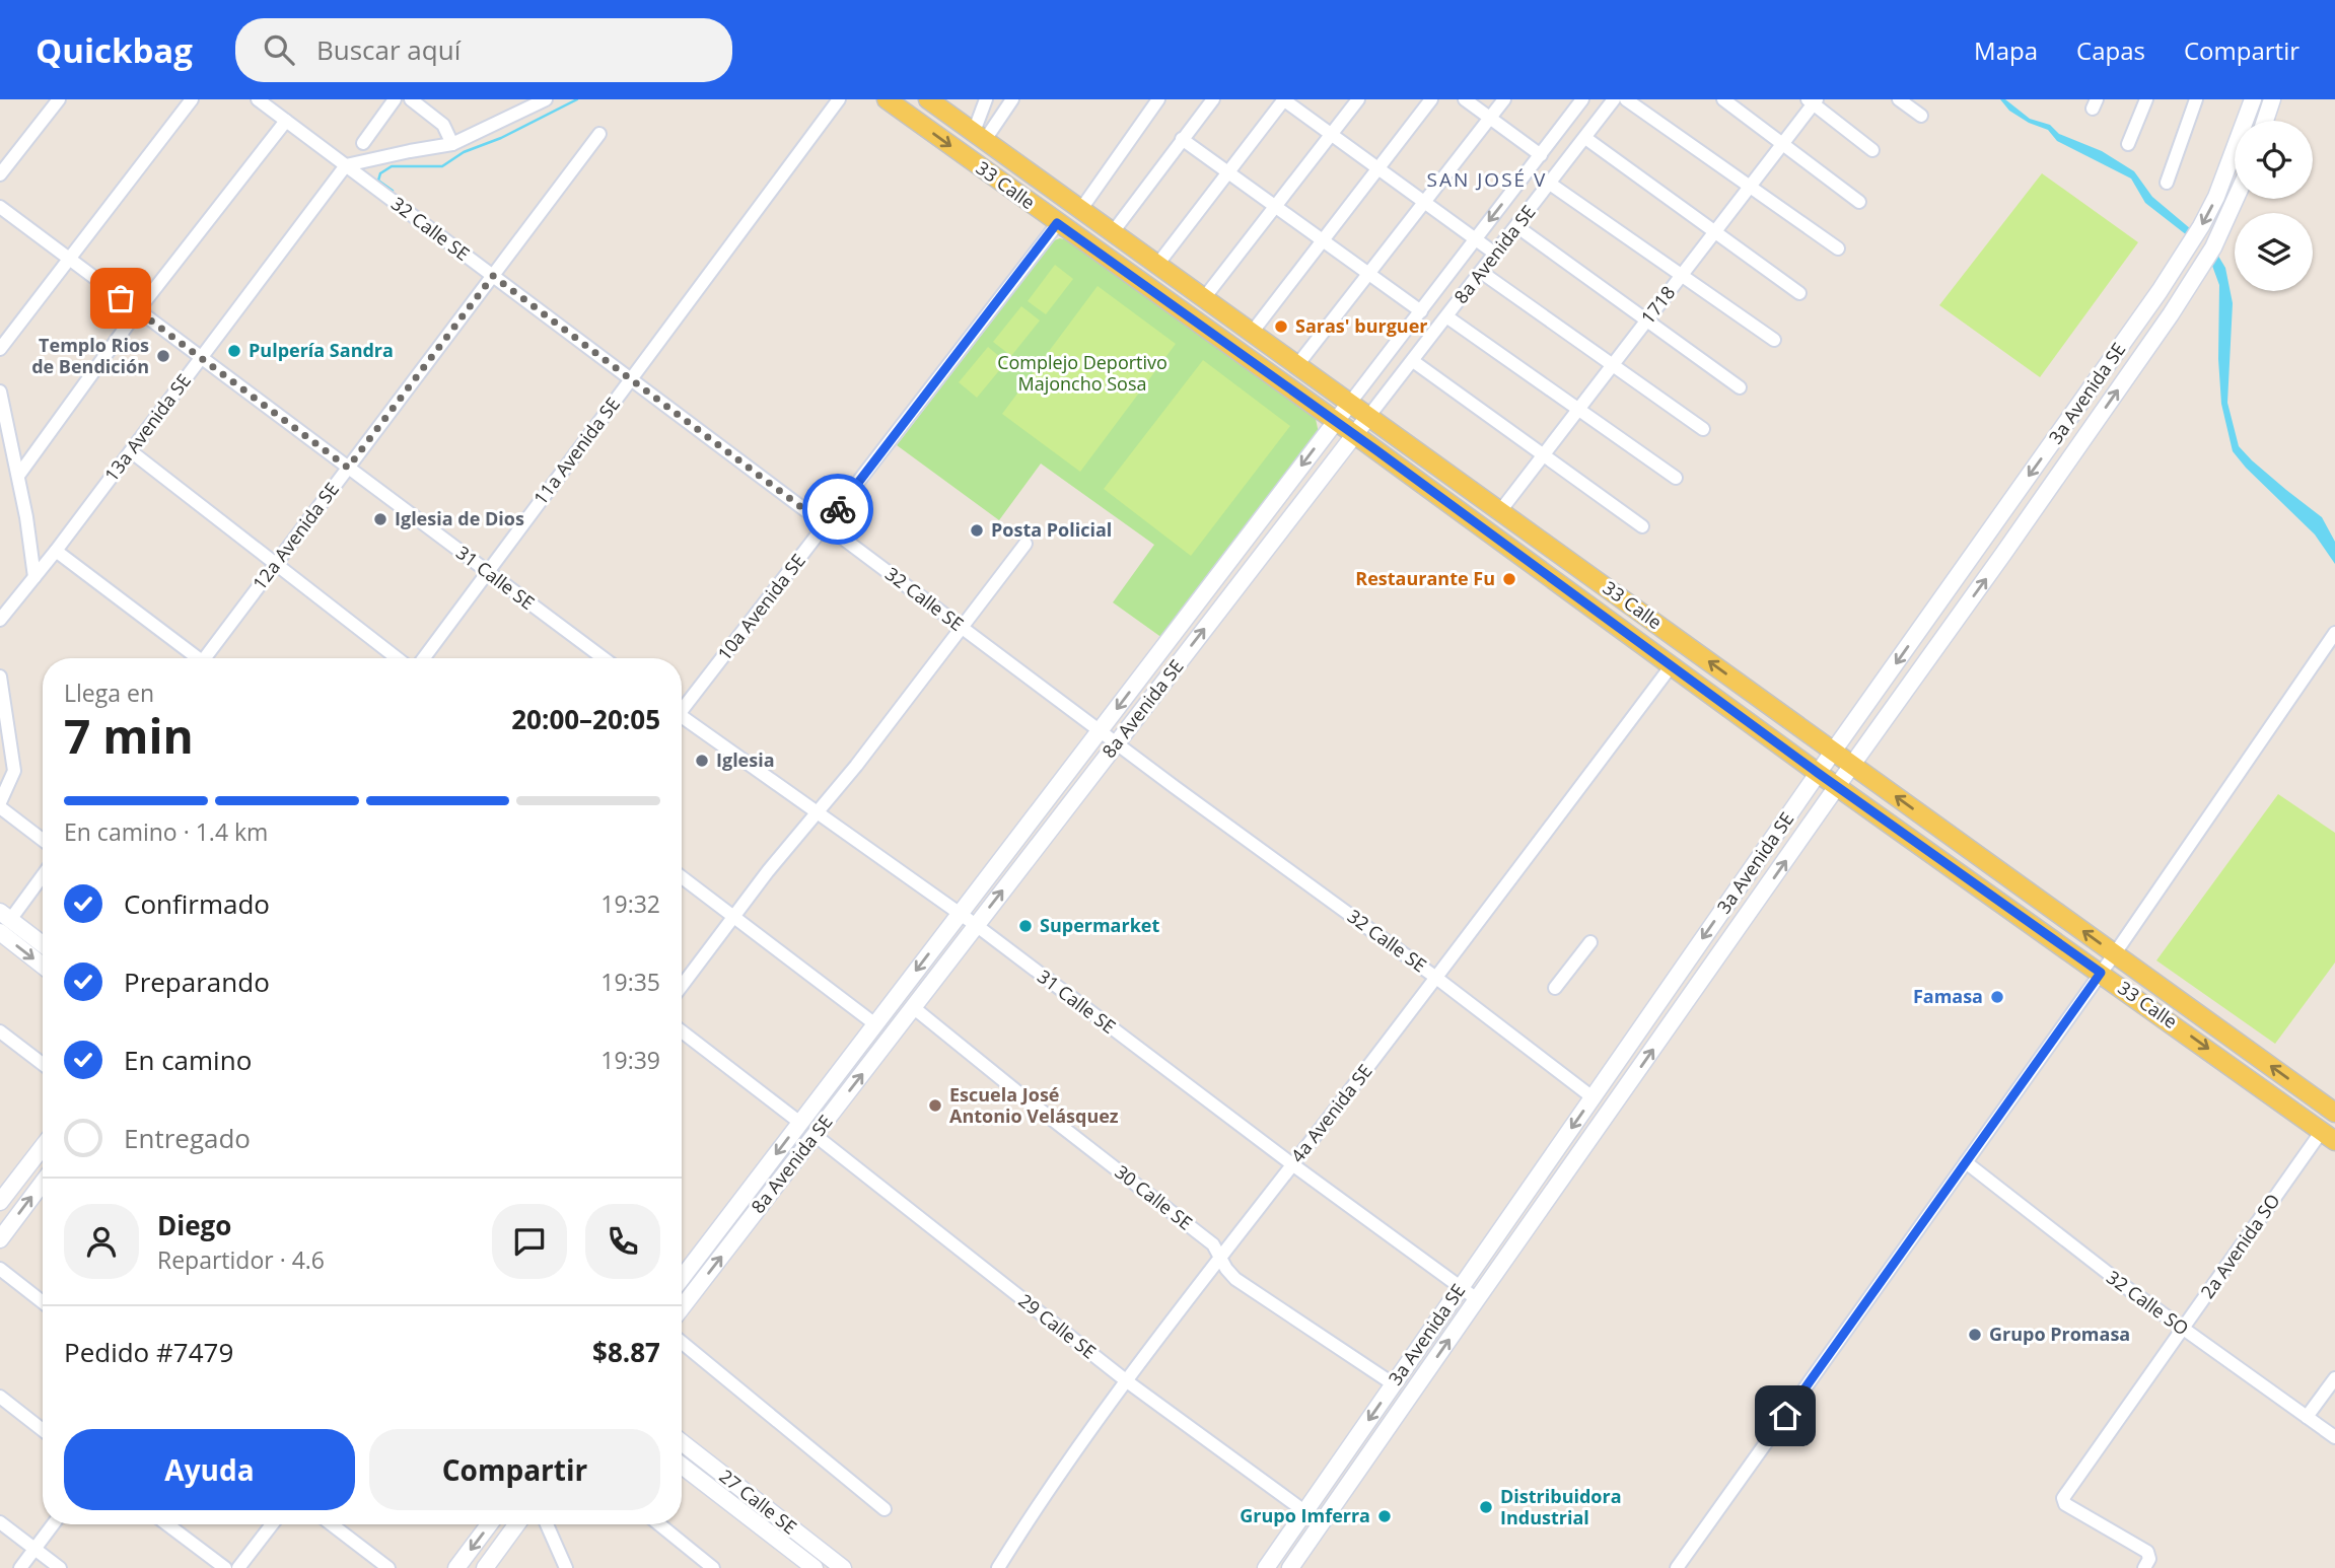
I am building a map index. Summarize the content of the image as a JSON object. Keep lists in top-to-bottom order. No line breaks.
{"streets":{"main road":["33 Calle"],"street":["32 Calle SE","8a Avenida SE","1718","3a Avenida SE","13a Avenida SE","11a Avenida SE","12a Avenida SE","31 Calle SE","10a Avenida SE","4a Avenida SE","30 Calle SE","2a Avenida SO","32 Calle SO","29 Calle SE","27 Calle SE"]},"crossings":[["33 Calle","8a Avenida SE"],["33 Calle","1718"],["33 Calle","3a Avenida SE"],["33 Calle","10a Avenida SE"],["33 Calle","4a Avenida SE"],["33 Calle","2a Avenida SO"],["32 Calle SE","8a Avenida SE"],["32 Calle SE","3a Avenida SE"],["32 Calle SE","13a Avenida SE"],["32 Calle SE","11a Avenida SE"],["32 Calle SE","12a Avenida SE"],["32 Calle SE","10a Avenida SE"],["32 Calle SE","4a Avenida SE"],["8a Avenida SE","31 Calle SE"],["8a Avenida SE","30 Calle SE"],["8a Avenida SE","29 Calle SE"],["3a Avenida SE","31 Calle SE"],["3a Avenida SE","30 Calle SE"],["3a Avenida SE","29 Calle SE"],["13a Avenida SE","31 Calle SE"],["11a Avenida SE","31 Calle SE"],["12a Avenida SE","31 Calle SE"],["31 Calle SE","4a Avenida SE"],["4a Avenida SE","30 Calle SE"],["4a Avenida SE","29 Calle SE"],["2a Avenida SO","32 Calle SO"]],"districts":["SAN JOSÉ V"],"parks":["Complejo Deportivo Majoncho Sosa"],"places":["Saras' burguer","Pulpería Sandra","Templo Rios de Bendición","Iglesia de Dios","Posta Policial","Restaurante Fu","Iglesia","Supermarket","Famasa","Escuela José Antonio Velásquez","Grupo Promasa","Distribuidora Industrial","Grupo Imferra"],"page":{"header":"Quickbag","search":"Buscar aquí","nav":["Mapa","Capas","Compartir"],"heading":["7 min","Llega en","20:00–20:05"],"panel":["Diego","Repartidor · 4.6","Pedido #7479","$8.87"],"bar":"En camino · 1.4 km","list":[["Confirmado","19:32"],["Preparando","19:35"],["En camino","19:39"],"Entregado"],"buttons":["Ayuda","Compartir"]}}
